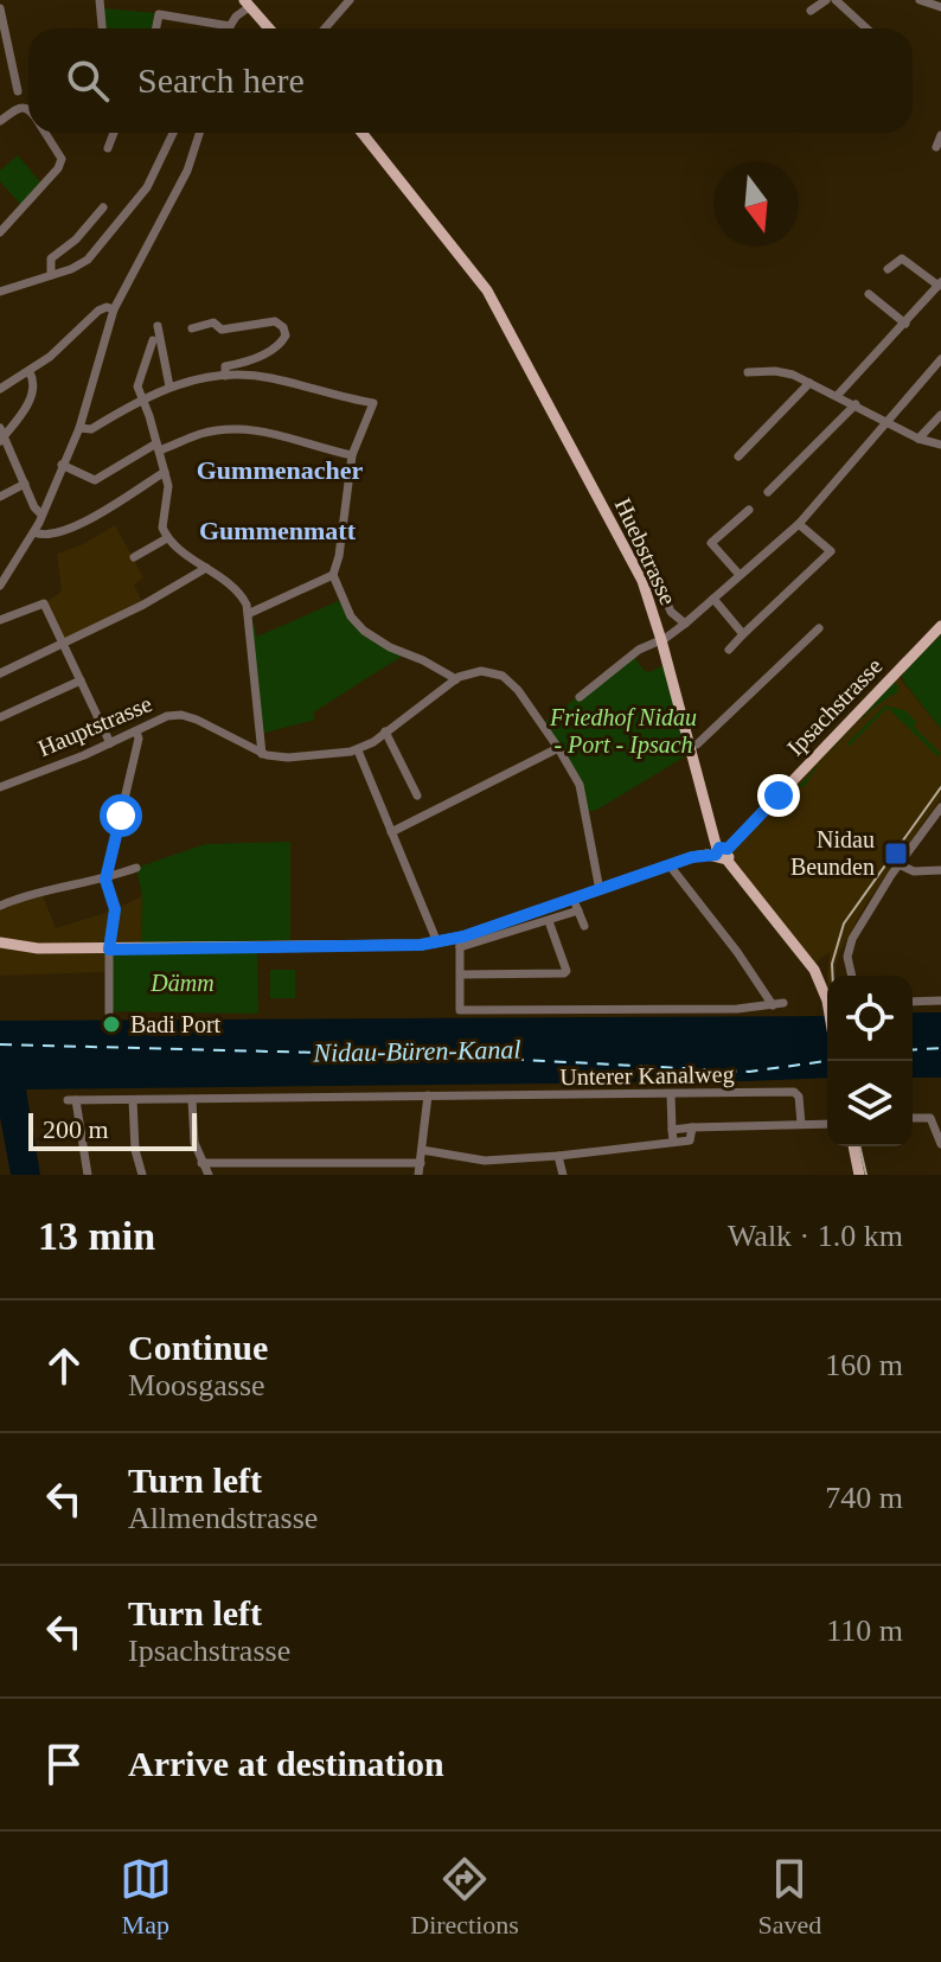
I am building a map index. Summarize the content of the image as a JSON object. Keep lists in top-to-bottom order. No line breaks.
{"streets":{"main road":["Huebstrasse","Ipsachstrasse"],"street":["Hauptstrasse","Unterer Kanalweg"]},"crossings":[["Huebstrasse","Ipsachstrasse"]],"districts":["Gummenacher","Gummenmatt"],"water":["Nidau-Büren-Kanal"],"parks":["Friedhof Nidau - Port - Ipsach","Dämm"],"places":{"transit":["Nidau Beunden"],"other":["Badi Port"]},"scale_bar":"200 m","north":"bottom","page":{"search":"Search here","scale":"200 m","heading":["13 min","Walk · 1.0 km"],"list":[["Continue","Moosgasse","160 m"],["Turn left","Allmendstrasse","740 m"],["Turn left","Ipsachstrasse","110 m"],"Arrive at destination"],"nav":["Map","Directions","Saved"]}}
